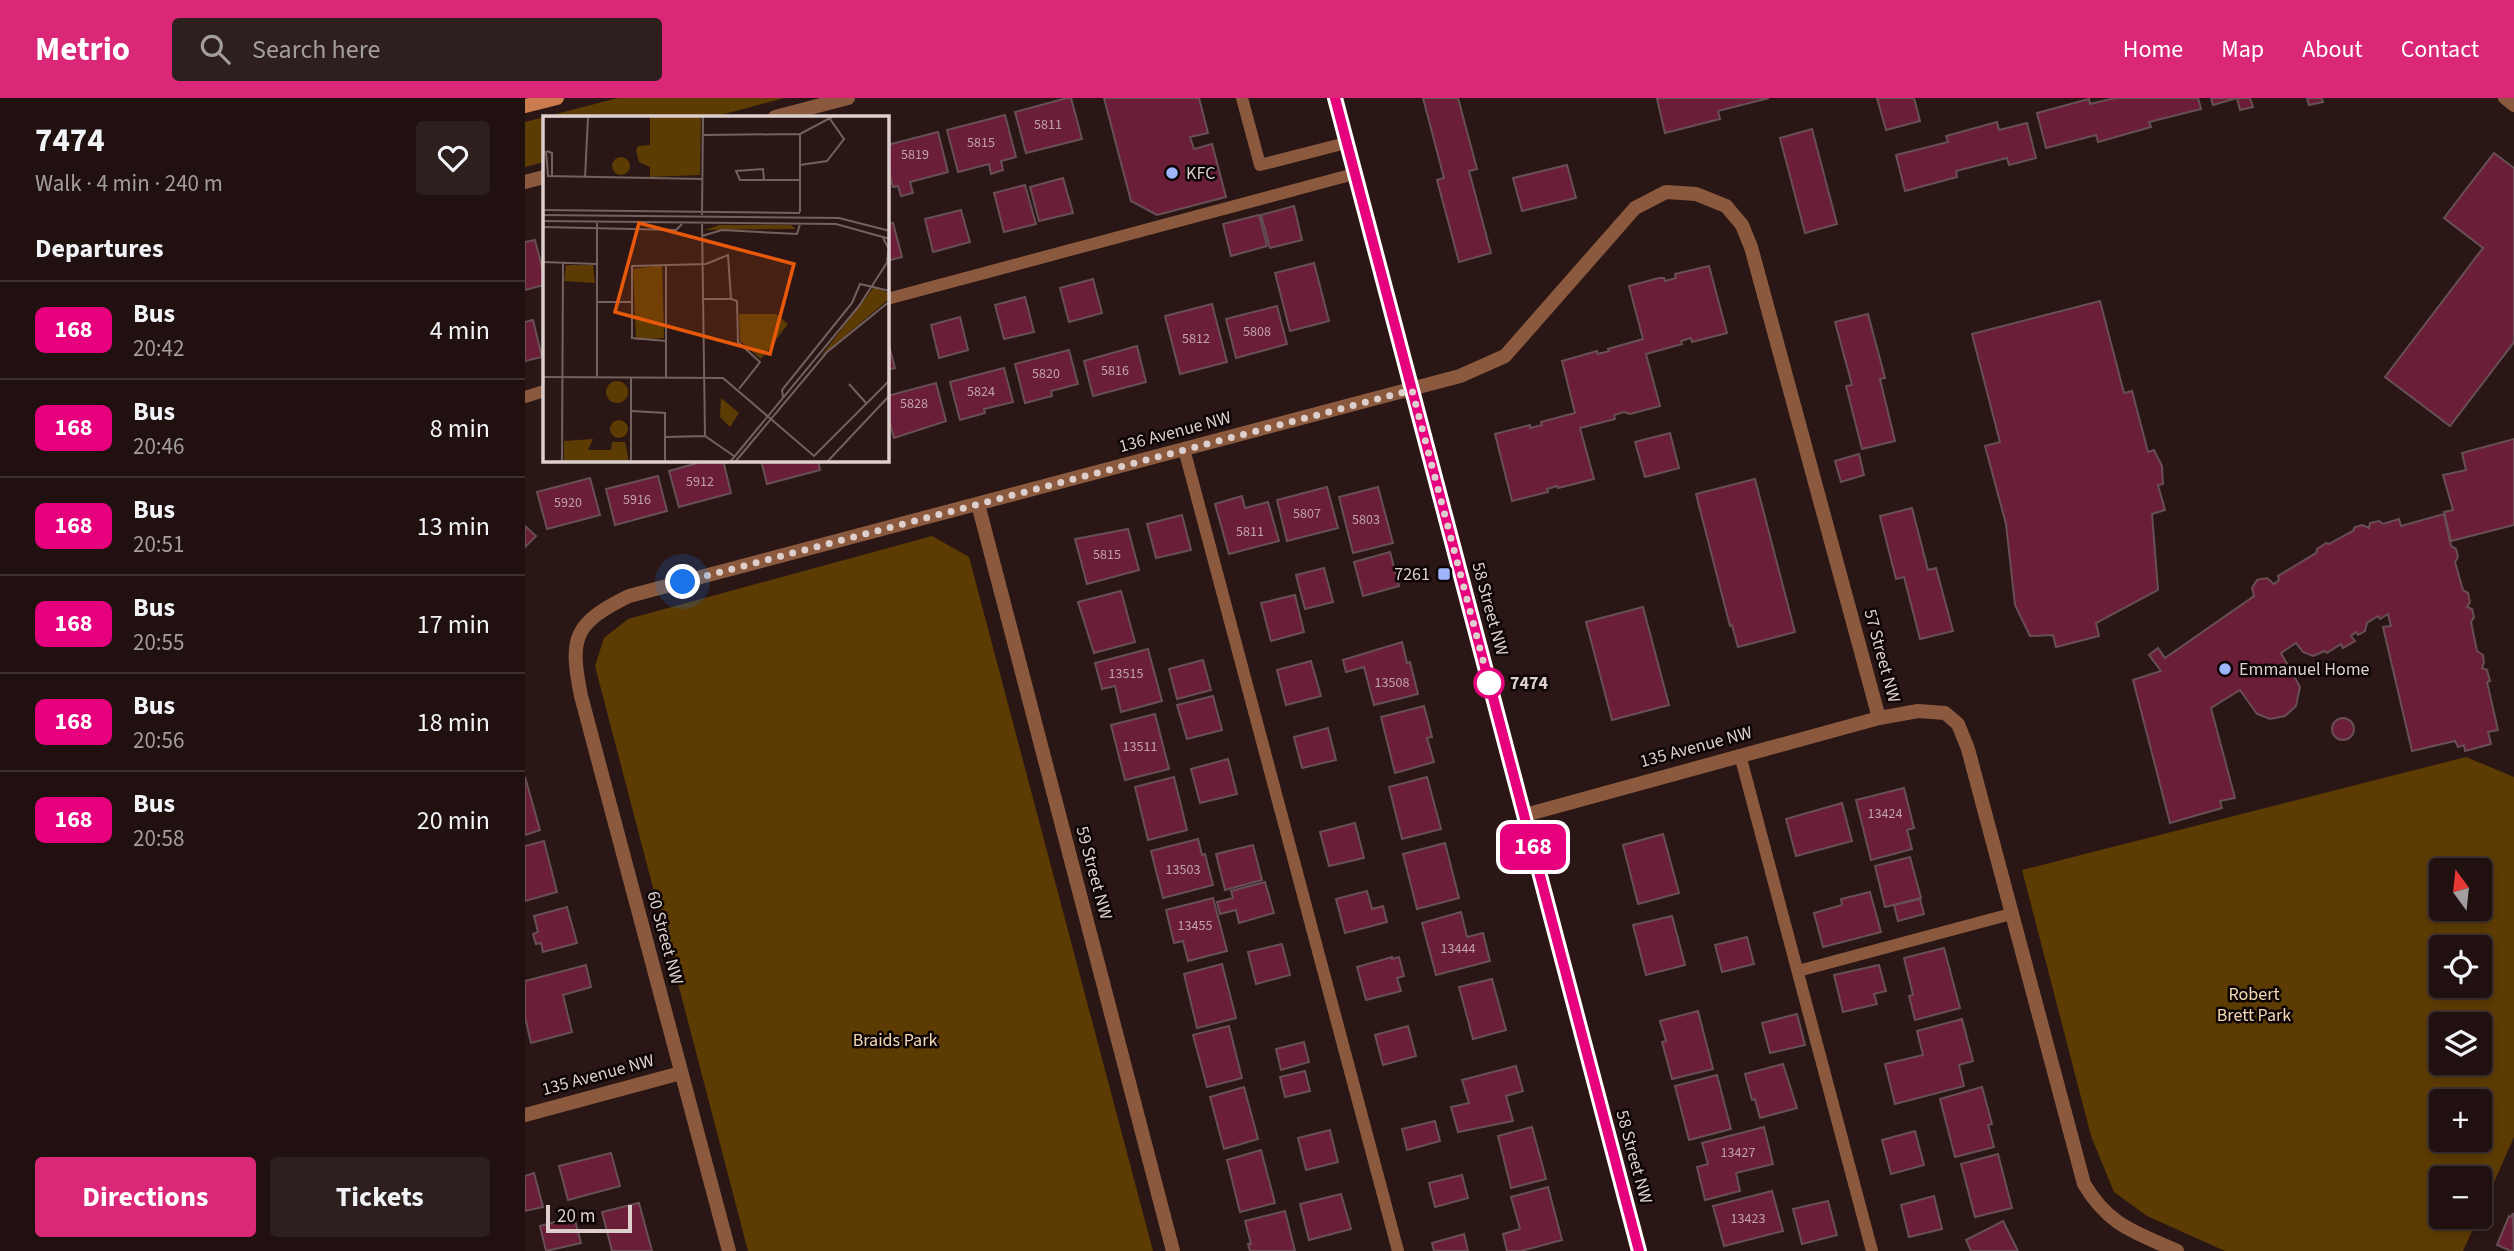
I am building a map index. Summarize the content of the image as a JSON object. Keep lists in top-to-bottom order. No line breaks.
{"streets":{"street":["136 Avenue NW","58 Street NW","57 Street NW","135 Avenue NW","59 Street NW","60 Street NW"]},"crossings":[["136 Avenue NW","58 Street NW"],["136 Avenue NW","57 Street NW"],["136 Avenue NW","59 Street NW"],["136 Avenue NW","60 Street NW"],["58 Street NW","135 Avenue NW"],["57 Street NW","135 Avenue NW"],["135 Avenue NW","60 Street NW"]],"parks":["Robert Brett Park","Braids Park"],"places":{"other":["KFC","Emmanuel Home","7474"],"transit":["7261"]},"lines":["bus line 168"],"house_numbers":["5811","5815","5819","5808","5812","5816","5820","5824","5828","5912","5916","5920","5807","5803","5811","5815","13515","13508","13511","13424","13503","13455","13444","13427","13423"],"scale_bar":"20 m","north":"top","page":{"header":"Metrio","search":"Search here","nav":["Home","Map","About","Contact"],"heading":[["7474","Walk · 4 min · 240 m"],"Departures"],"on_map":"168","list":[{"mark":"168","name":"Bus","note":"20:42","value":"4 min"},{"mark":"168","name":"Bus","note":"20:46","value":"8 min"},{"mark":"168","name":"Bus","note":"20:51","value":"13 min"},{"mark":"168","name":"Bus","note":"20:55","value":"17 min"},{"mark":"168","name":"Bus","note":"20:56","value":"18 min"},{"mark":"168","name":"Bus","note":"20:58","value":"20 min"}],"map_buttons":["+","−"],"buttons":["Directions","Tickets"],"scale":"20 m"}}
